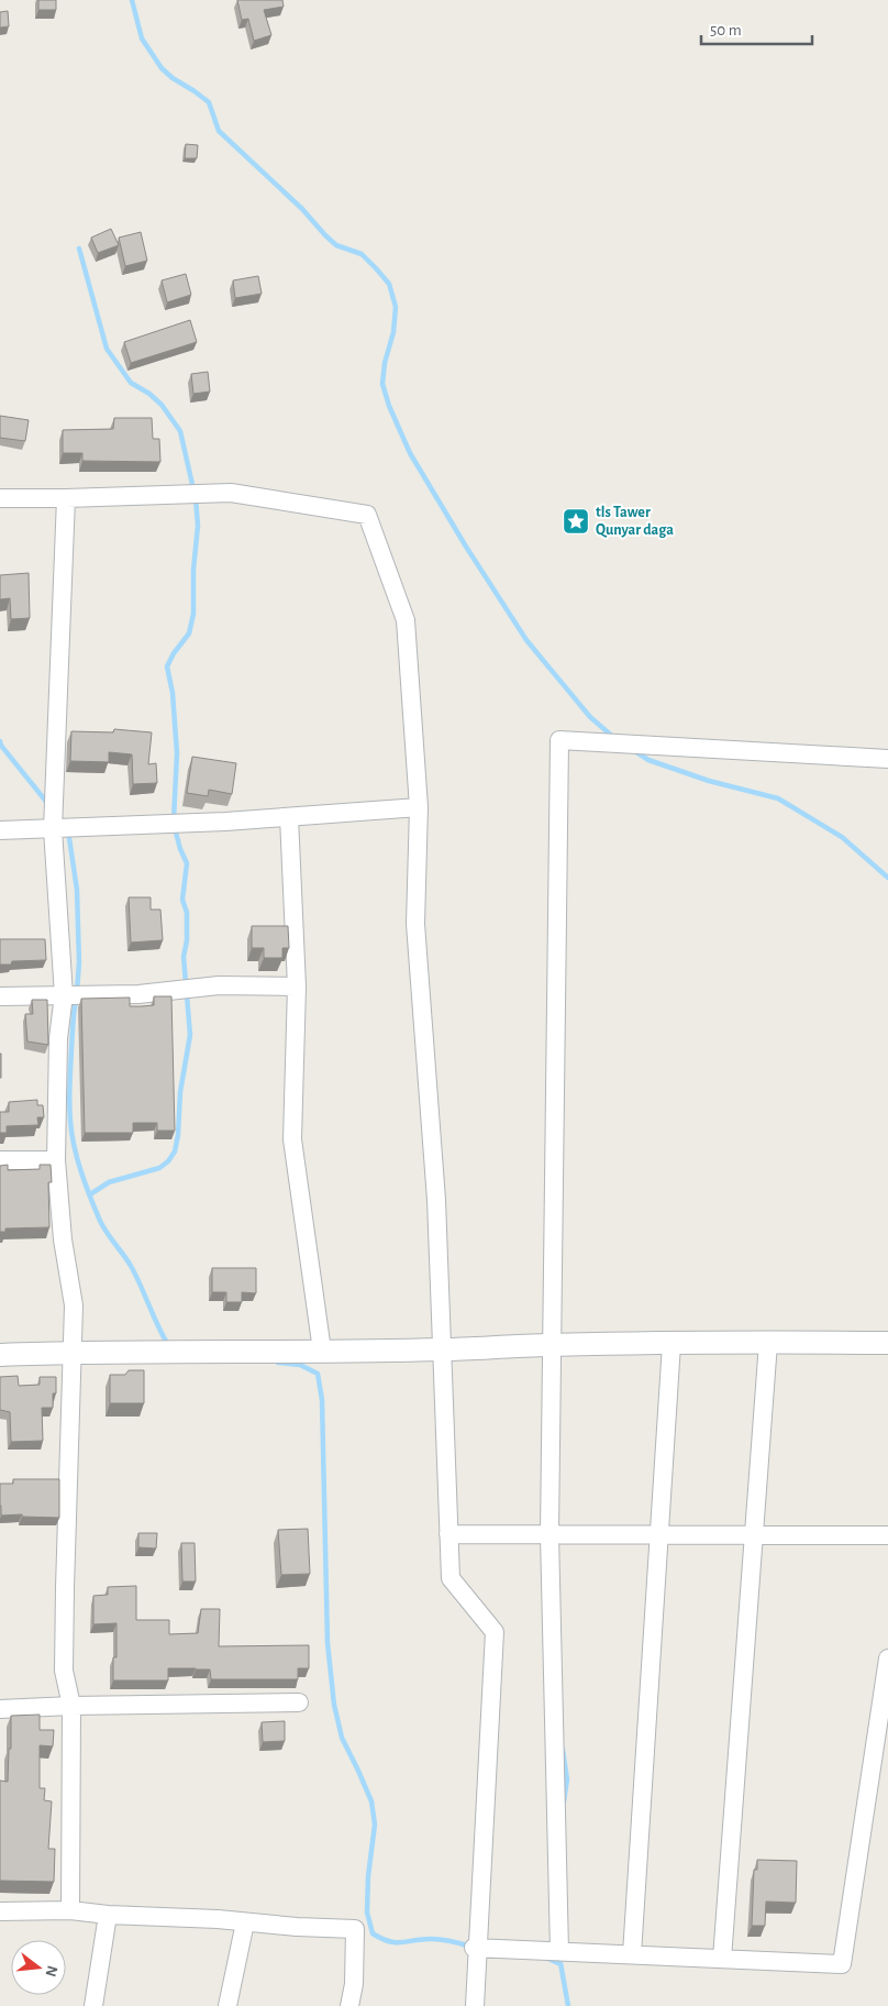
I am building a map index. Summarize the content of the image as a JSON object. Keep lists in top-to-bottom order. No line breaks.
{"places":{"place":["tls Tawer Qunyar daga"]},"scale_bar":"50 m","north":"right"}
